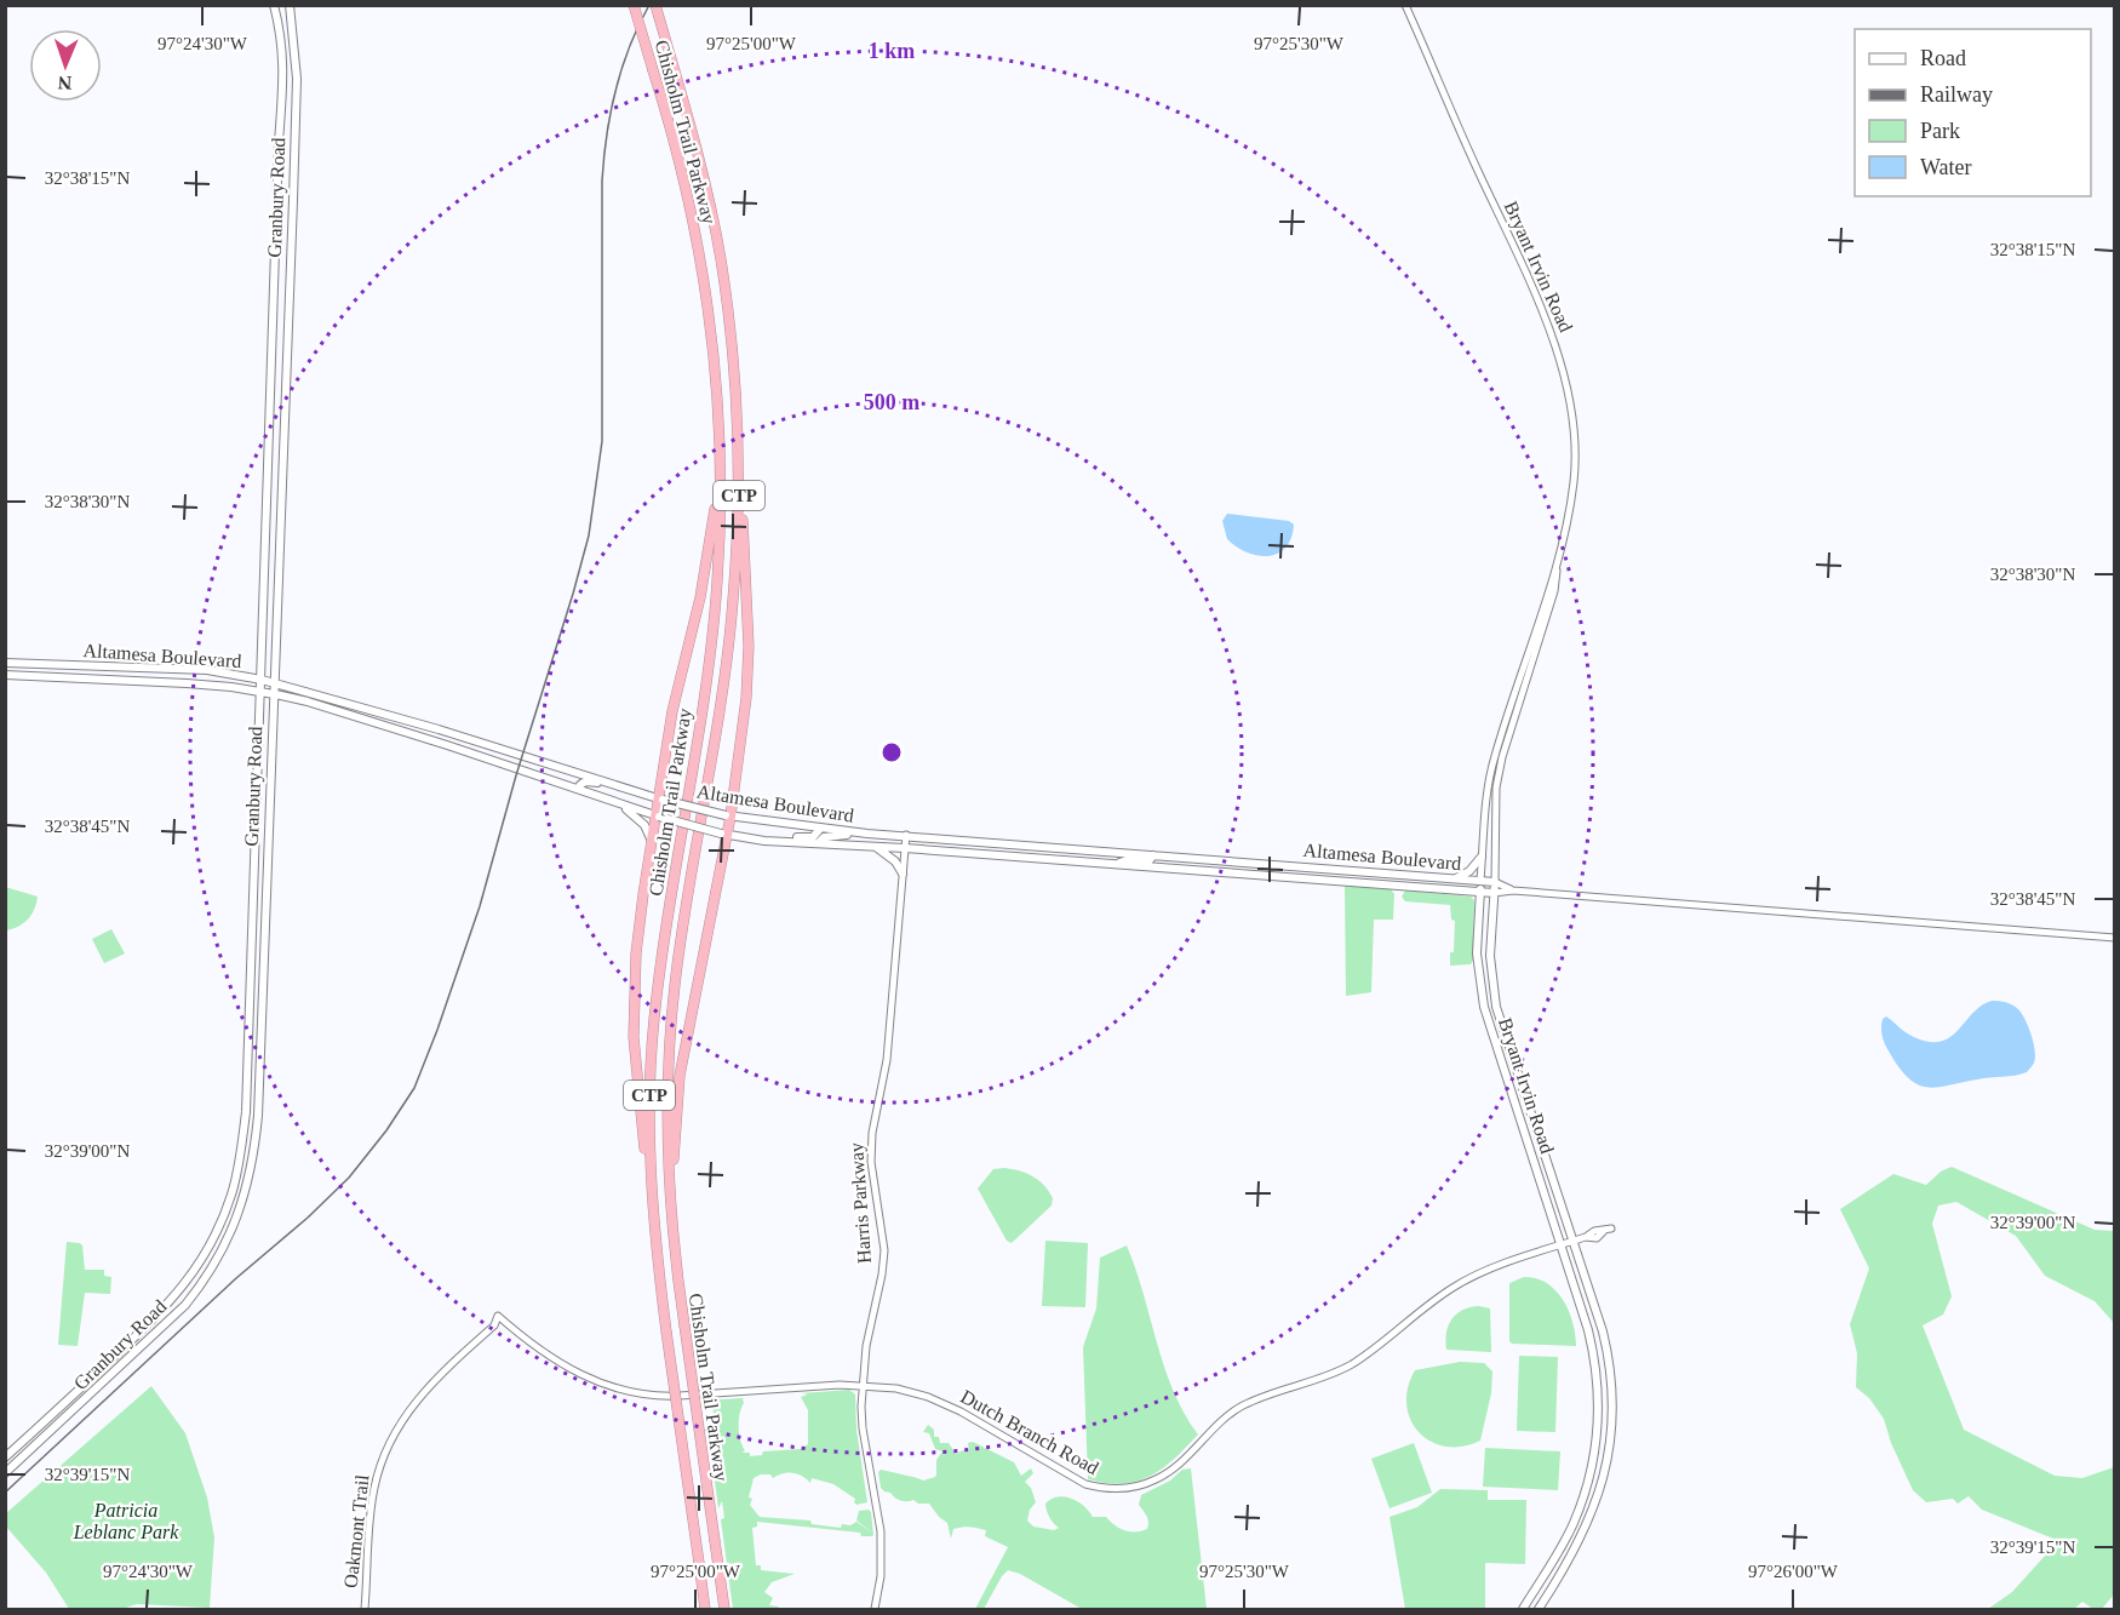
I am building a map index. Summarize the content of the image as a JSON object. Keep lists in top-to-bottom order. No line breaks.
{"streets":{"highway":["Chisholm Trail Parkway","CTP"],"main road":["Granbury Road","Bryant Irvin Road","Altamesa Boulevard"],"street":["Harris Parkway","Dutch Branch Road","Oakmont Trail"]},"crossings":[["Granbury Road","Altamesa Boulevard"],["Bryant Irvin Road","Altamesa Boulevard"],["Bryant Irvin Road","Dutch Branch Road"],["Altamesa Boulevard","Harris Parkway"],["Harris Parkway","Dutch Branch Road"],["Dutch Branch Road","Oakmont Trail"]],"parks":["Patricia Leblanc Park"],"legend":["Road","Railway","Park","Water"],"north":"bottom","coordinates":["97°24'30\"W","97°25'00\"W","97°25'30\"W","32°38'15\"N","32°38'30\"N","32°38'45\"N","32°39'00\"N","32°39'15\"N","97°26'00\"W"],"rings":["1 km","500 m"]}
